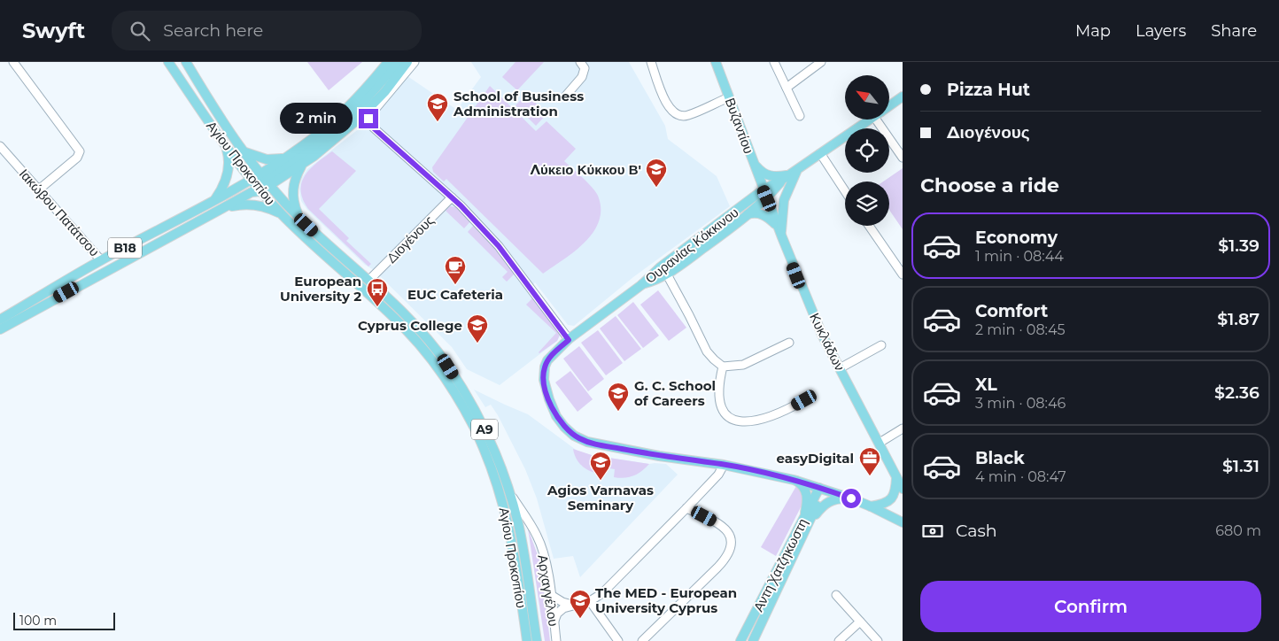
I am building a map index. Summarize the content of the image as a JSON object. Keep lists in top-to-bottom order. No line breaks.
{"streets":{"main road":["Βυζαντίου","Αγίου Προκοπίου","Ουρανίας Κόκκινου","B18","Κυκλάδων","A9","Αντη Χατζηκωστη"],"street":["Ιακώβου Πατάτσου","Διογένους","Αρχαγγέλου"]},"crossings":[["Βυζαντίου","Ουρανίας Κόκκινου"],["Βυζαντίου","Κυκλάδων"],["Αγίου Προκοπίου","Διογένους"],["Αγίου Προκοπίου","B18"],["Αγίου Προκοπίου","Αρχαγγέλου"],["Ιακώβου Πατάτσου","B18"],["Ουρανίας Κόκκινου","Κυκλάδων"],["Ουρανίας Κόκκινου","Αντη Χατζηκωστη"]],"places":{"school or university":["School of Business Administration","Λύκειο Κύκκου Β'","Cyprus College","G. C. School of Careers","Agios Varnavas Seminary","The MED - European University Cyprus"],"cafe":["EUC Cafeteria"],"bus stop":["European University 2"],"office":["easyDigital"]},"scale_bar":"100 m","north":"top left","page":{"header":"Swyft","search":"Search here","nav":["Map","Layers","Share"],"banner":["Pizza Hut","Διογένους"],"bubble":"2 min","heading":"Choose a ride","list":[{"name":"Economy","note":"1 min · 08:44","value":"$1.39"},{"name":"Comfort","note":"2 min · 08:45","value":"$1.87"},{"name":"XL","note":"3 min · 08:46","value":"$2.36"},{"name":"Black","note":"4 min · 08:47","value":"$1.31"}],"pay":["Cash","680 m"],"buttons":"Confirm","scale":"100 m"}}
